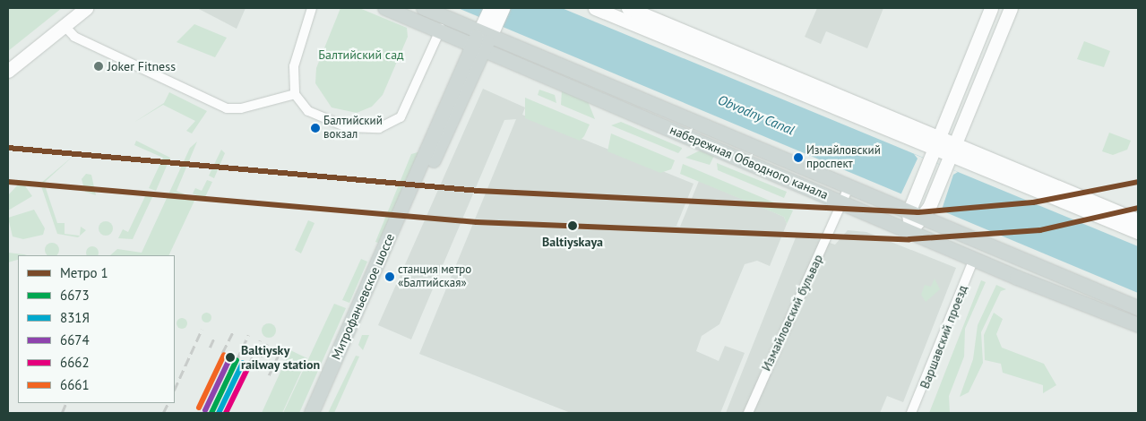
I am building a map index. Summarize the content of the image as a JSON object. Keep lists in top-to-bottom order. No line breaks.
{"streets":{"main road":["набережная Обводного канала","Митрофаньевское шоссе"],"street":["Измайловский бульвар","Варшавский проезд"]},"crossings":[["набережная Обводного канала","Митрофаньевское шоссе"],["набережная Обводного канала","Измайловский бульвар"],["набережная Обводного канала","Варшавский проезд"]],"water":["Obvodny Canal"],"parks":["Балтийский сад"],"places":["Joker Fitness","Балтийский вокзал","Измайловский проспект","Baltiyskaya","станция метро «Балтийская»","Baltiysky railway station"],"lines":["metro line 1","transit line 6661","transit line 6674","transit line 6673","transit line 831Я","transit line 6662"],"legend":["Метро 1","6673","831Я","6674","6662","6661"]}
